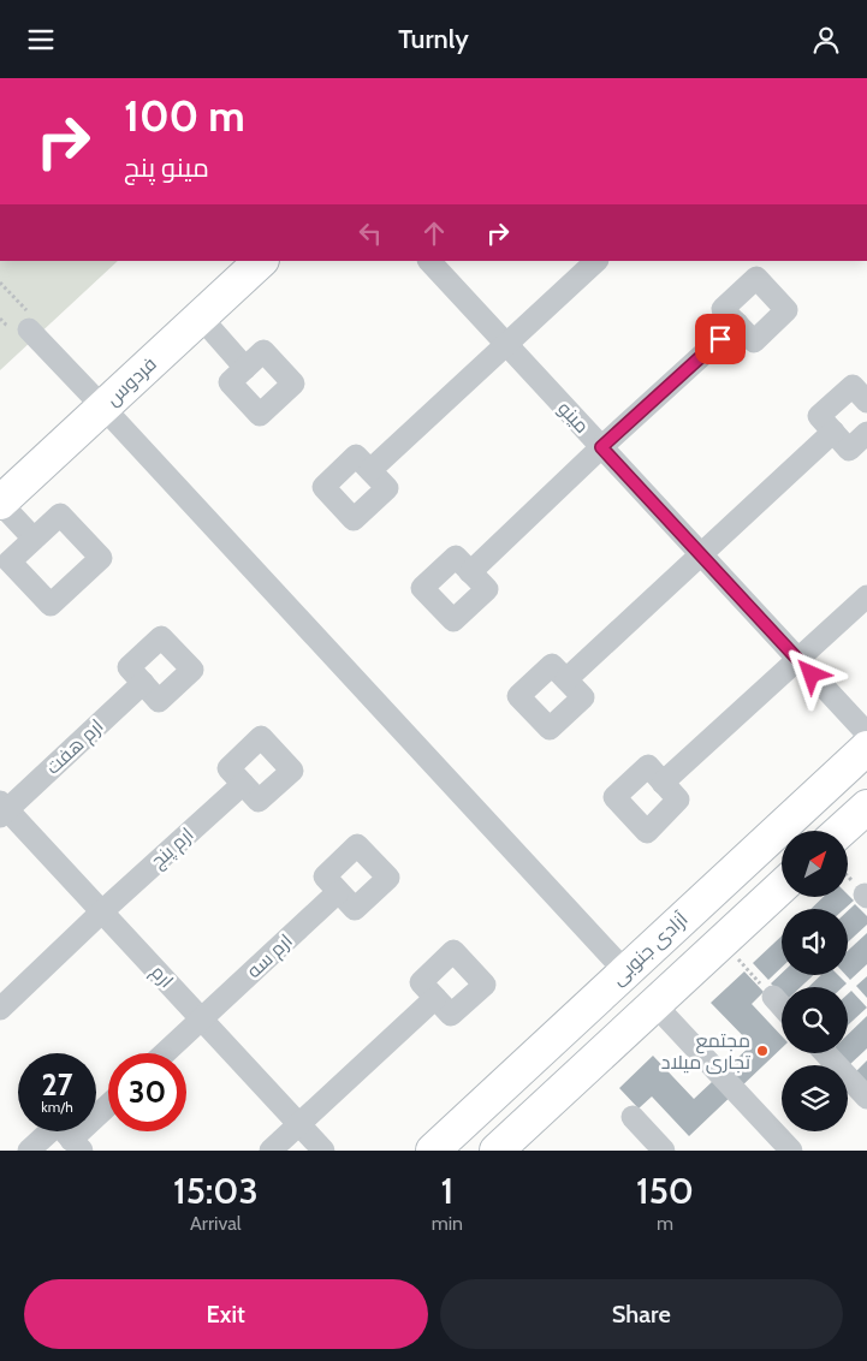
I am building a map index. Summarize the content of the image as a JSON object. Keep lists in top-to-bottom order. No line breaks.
{"streets":{"main road":["فردوس","آزادی جنوبی"],"street":["مینو","ارم هفت","ارم پنج","ارم سه","ارم"]},"crossings":[["ارم هفت","ارم"],["ارم پنج","ارم"],["ارم سه","ارم"]],"places":["مجتمع تجاری میلاد"],"north":"top right","page":{"header":"Turnly","turn":["100 m","مینو پنج"],"speed":"27 km/h","limit":"30","eta":["15:03","Arrival","1","min","150","m"],"buttons":["Exit","Share"]}}
